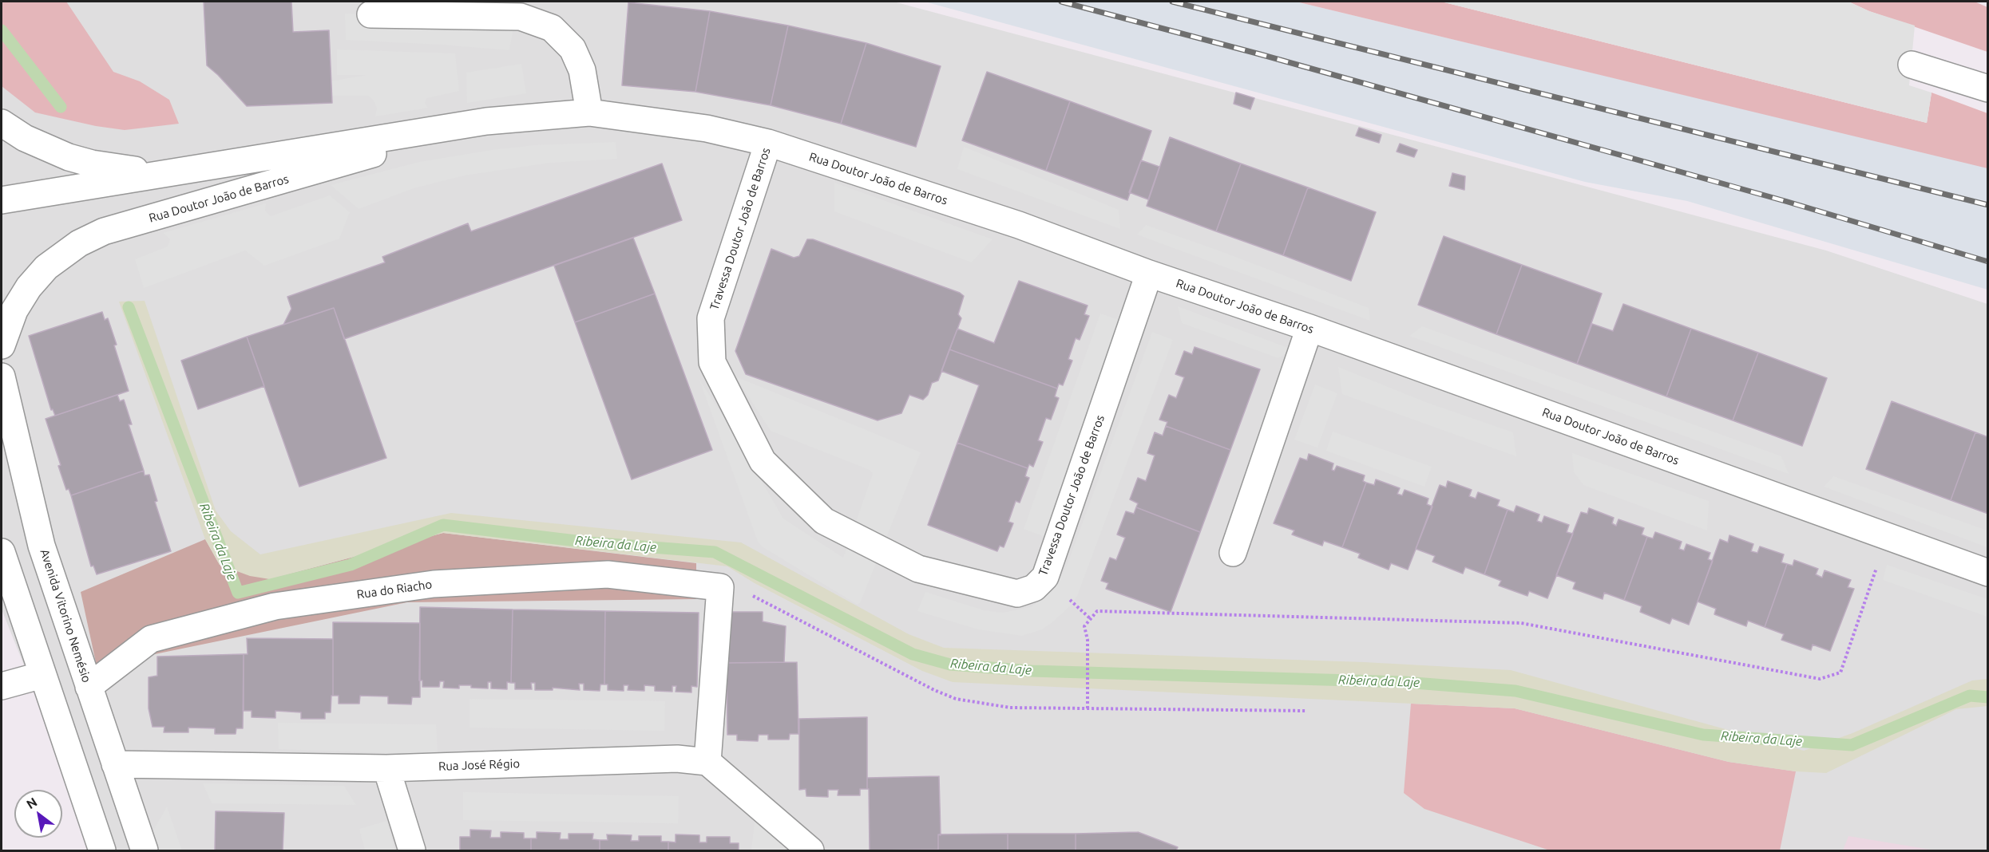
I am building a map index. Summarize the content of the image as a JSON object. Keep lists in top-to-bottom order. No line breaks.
{"streets":{"street":["Rua Doutor João de Barros","Travessa Doutor João de Barros","Rua do Riacho","Avenida Vitorino Nemésio","Rua José Régio"]},"crossings":[["Rua Doutor João de Barros","Travessa Doutor João de Barros"],["Rua do Riacho","Avenida Vitorino Nemésio"],["Avenida Vitorino Nemésio","Rua José Régio"]],"water":["Ribeira da Laje"],"north":"top left"}
